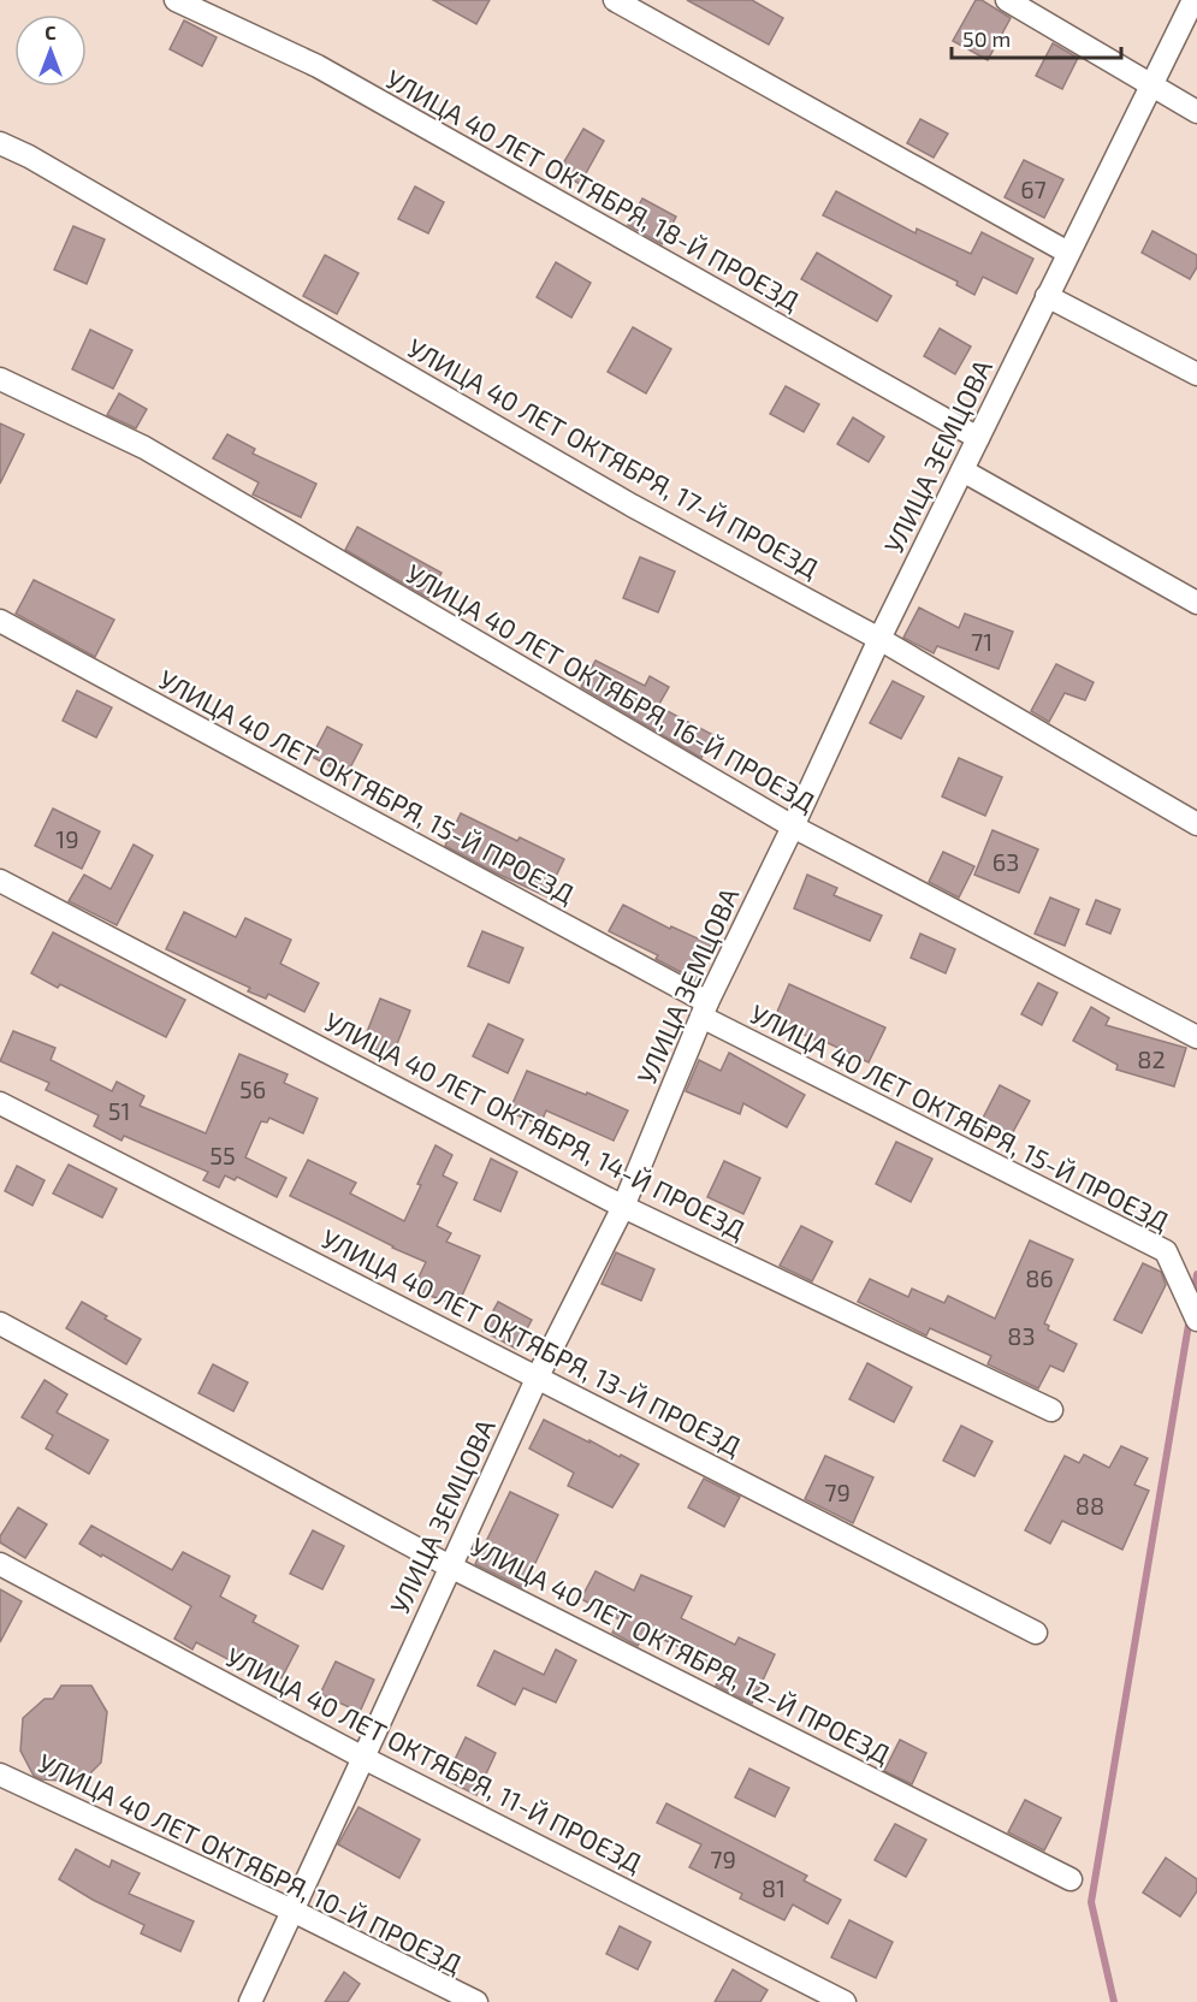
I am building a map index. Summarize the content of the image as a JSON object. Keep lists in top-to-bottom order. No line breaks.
{"streets":{"street":["УЛИЦА 40 ЛЕТ ОКТЯБРЯ, 18-Й ПРОЕЗД","УЛИЦА ЗЕМЦОВА","УЛИЦА 40 ЛЕТ ОКТЯБРЯ, 17-Й ПРОЕЗД","УЛИЦА 40 ЛЕТ ОКТЯБРЯ, 16-Й ПРОЕЗД","УЛИЦА 40 ЛЕТ ОКТЯБРЯ, 15-Й ПРОЕЗД","УЛИЦА 40 ЛЕТ ОКТЯБРЯ, 14-Й ПРОЕЗД","УЛИЦА 40 ЛЕТ ОКТЯБРЯ, 13-Й ПРОЕЗД","УЛИЦА 40 ЛЕТ ОКТЯБРЯ, 12-Й ПРОЕЗД","УЛИЦА 40 ЛЕТ ОКТЯБРЯ, 11-Й ПРОЕЗД","УЛИЦА 40 ЛЕТ ОКТЯБРЯ, 10-Й ПРОЕЗД"]},"crossings":[["УЛИЦА 40 ЛЕТ ОКТЯБРЯ, 18-Й ПРОЕЗД","УЛИЦА ЗЕМЦОВА"],["УЛИЦА ЗЕМЦОВА","УЛИЦА 40 ЛЕТ ОКТЯБРЯ, 17-Й ПРОЕЗД"],["УЛИЦА ЗЕМЦОВА","УЛИЦА 40 ЛЕТ ОКТЯБРЯ, 16-Й ПРОЕЗД"],["УЛИЦА ЗЕМЦОВА","УЛИЦА 40 ЛЕТ ОКТЯБРЯ, 15-Й ПРОЕЗД"],["УЛИЦА ЗЕМЦОВА","УЛИЦА 40 ЛЕТ ОКТЯБРЯ, 14-Й ПРОЕЗД"],["УЛИЦА ЗЕМЦОВА","УЛИЦА 40 ЛЕТ ОКТЯБРЯ, 13-Й ПРОЕЗД"],["УЛИЦА ЗЕМЦОВА","УЛИЦА 40 ЛЕТ ОКТЯБРЯ, 12-Й ПРОЕЗД"],["УЛИЦА ЗЕМЦОВА","УЛИЦА 40 ЛЕТ ОКТЯБРЯ, 11-Й ПРОЕЗД"],["УЛИЦА ЗЕМЦОВА","УЛИЦА 40 ЛЕТ ОКТЯБРЯ, 10-Й ПРОЕЗД"]],"house_numbers":["67","71","19","63","82","56","51","55","86","83","79","88","79","81"],"scale_bar":"50 m","north":"top"}
